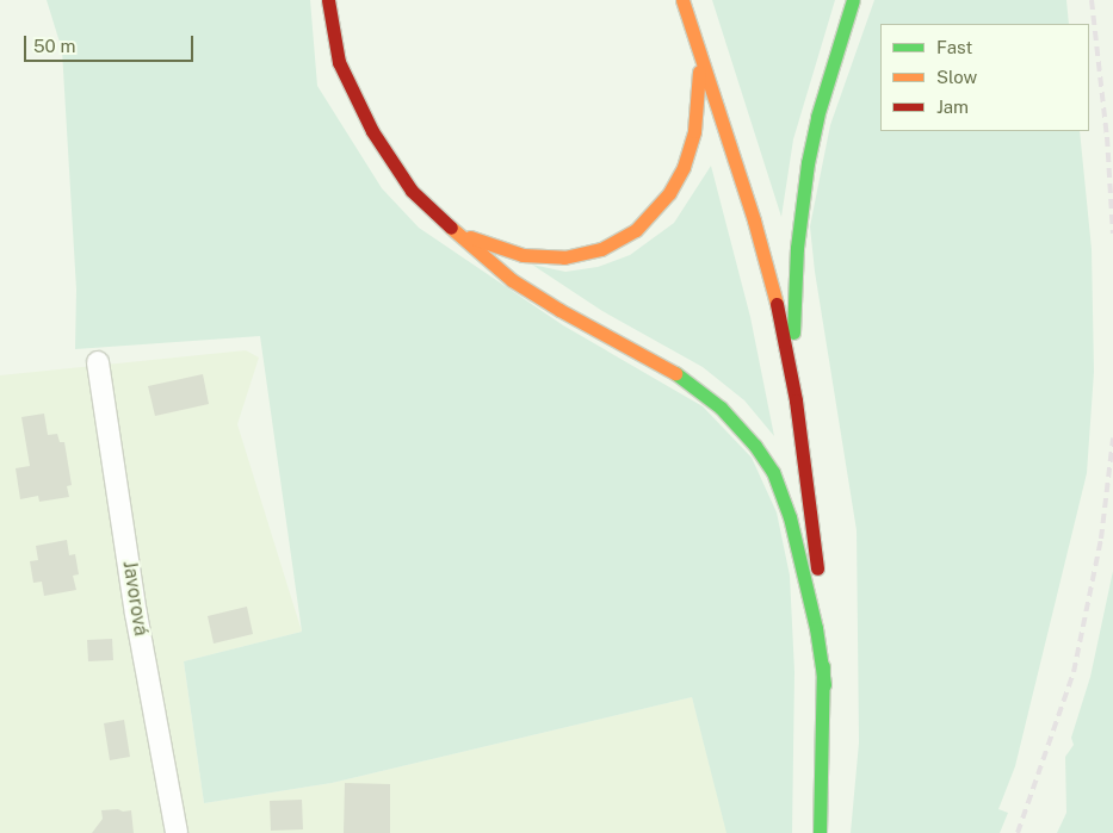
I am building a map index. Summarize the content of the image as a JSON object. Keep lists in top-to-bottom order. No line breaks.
{"streets":{"street":["Javorová"]},"legend":["Fast","Slow","Jam"],"scale_bar":"50 m"}
